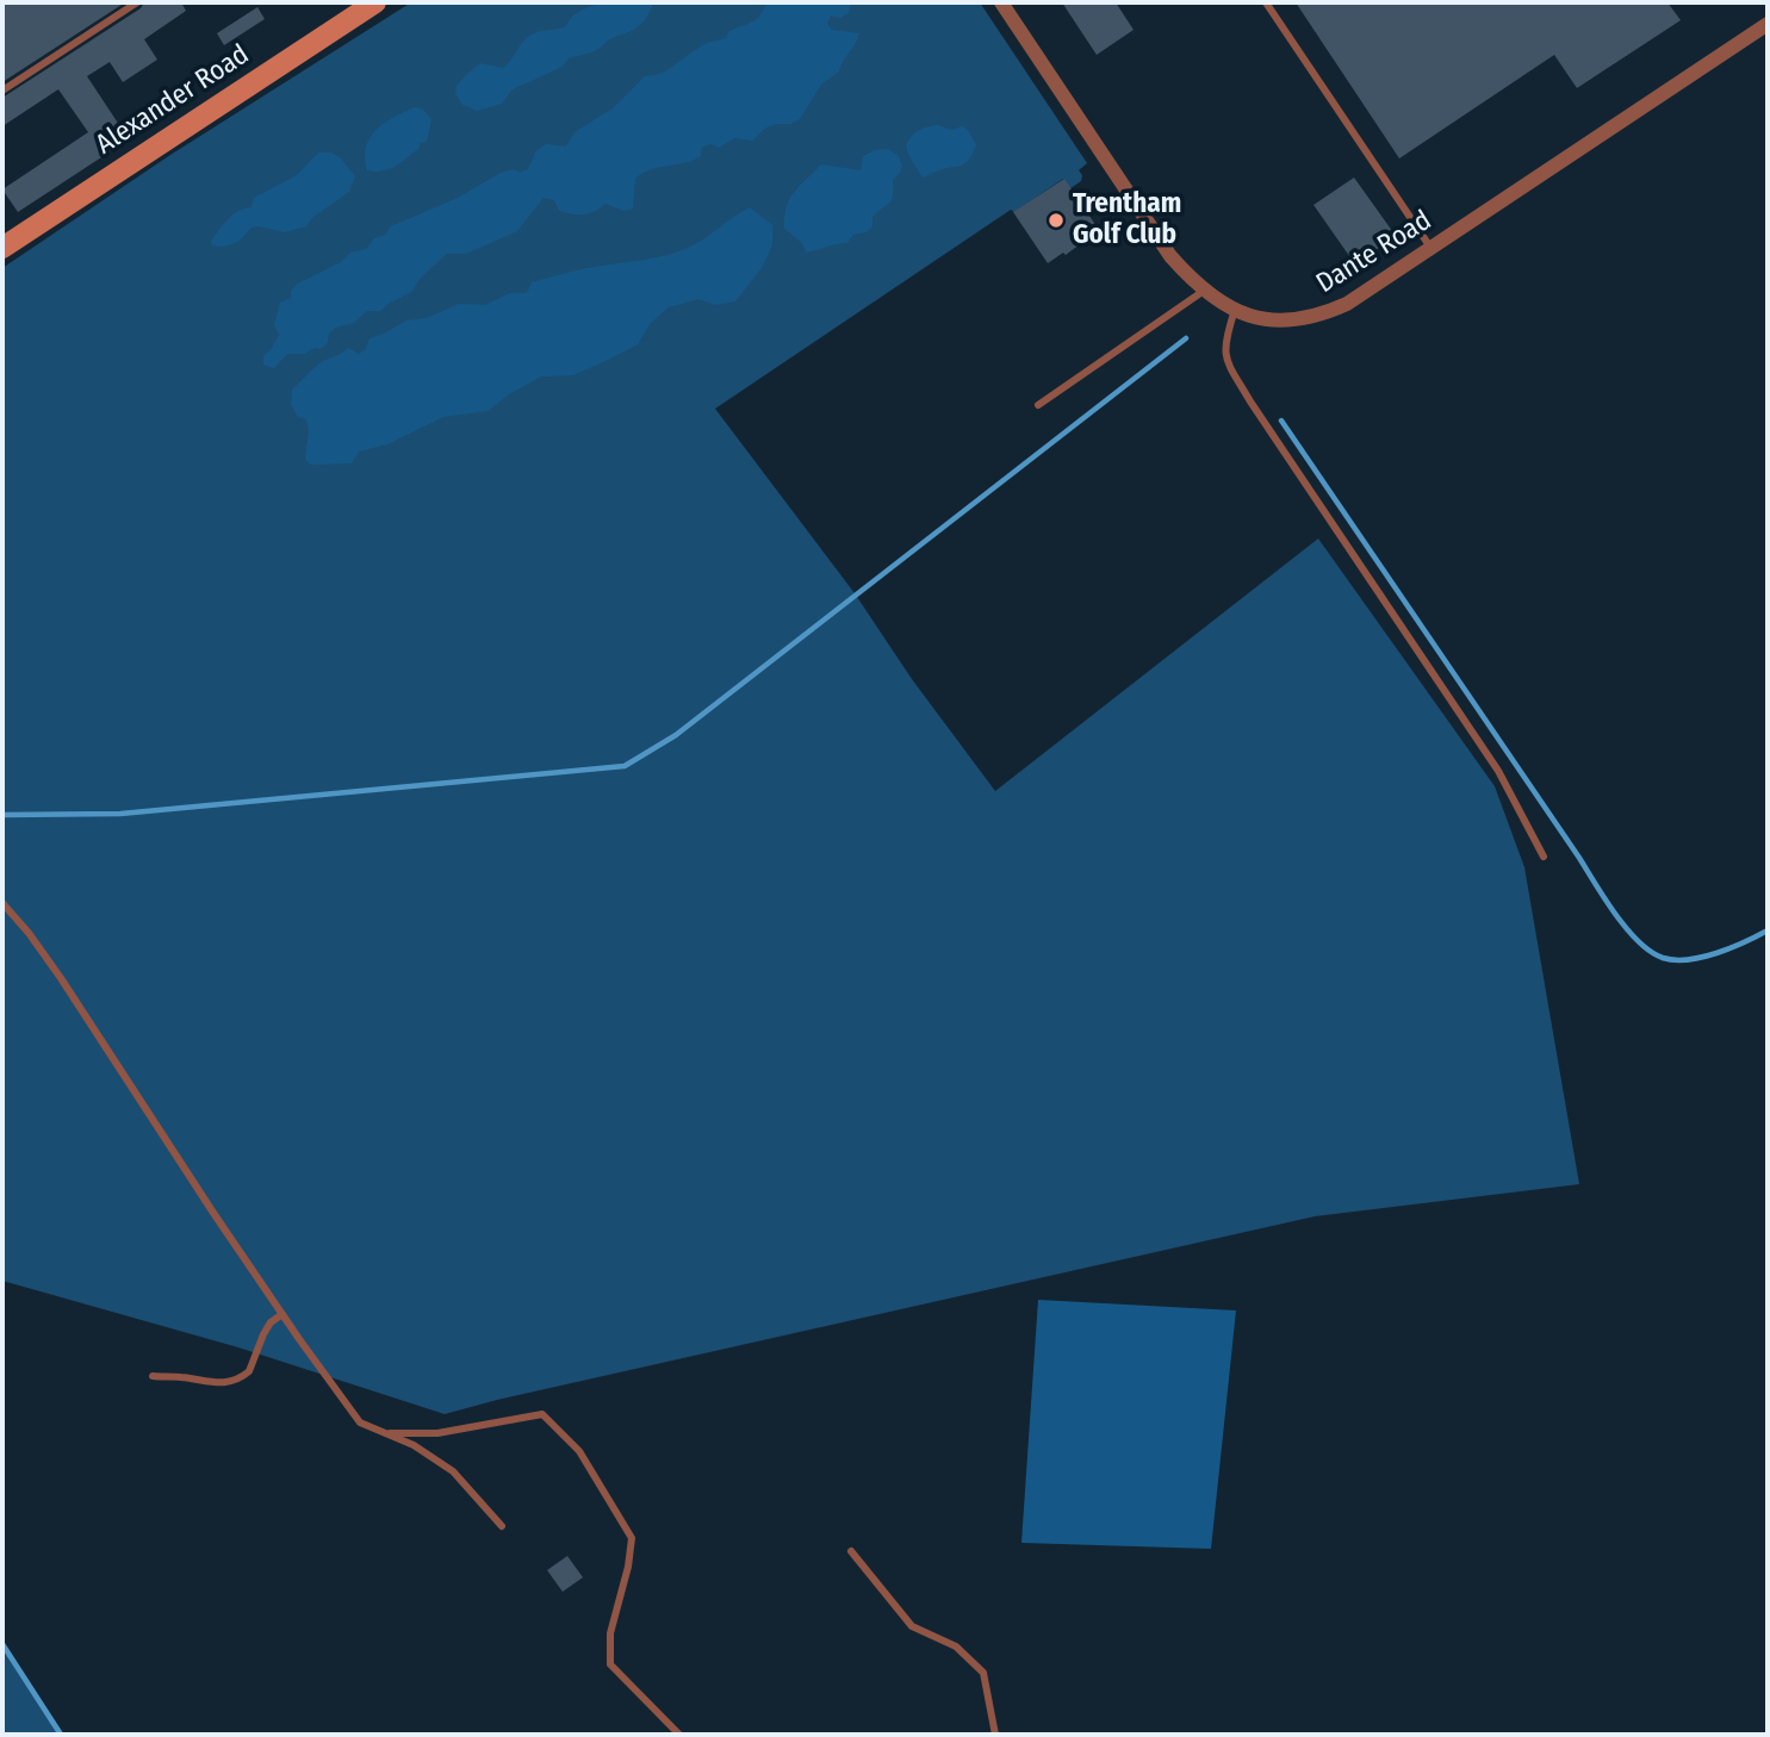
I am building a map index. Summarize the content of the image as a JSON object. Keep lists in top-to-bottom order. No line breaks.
{"streets":{"street":["Alexander Road","Dante Road"]},"places":["Trentham Golf Club"]}
